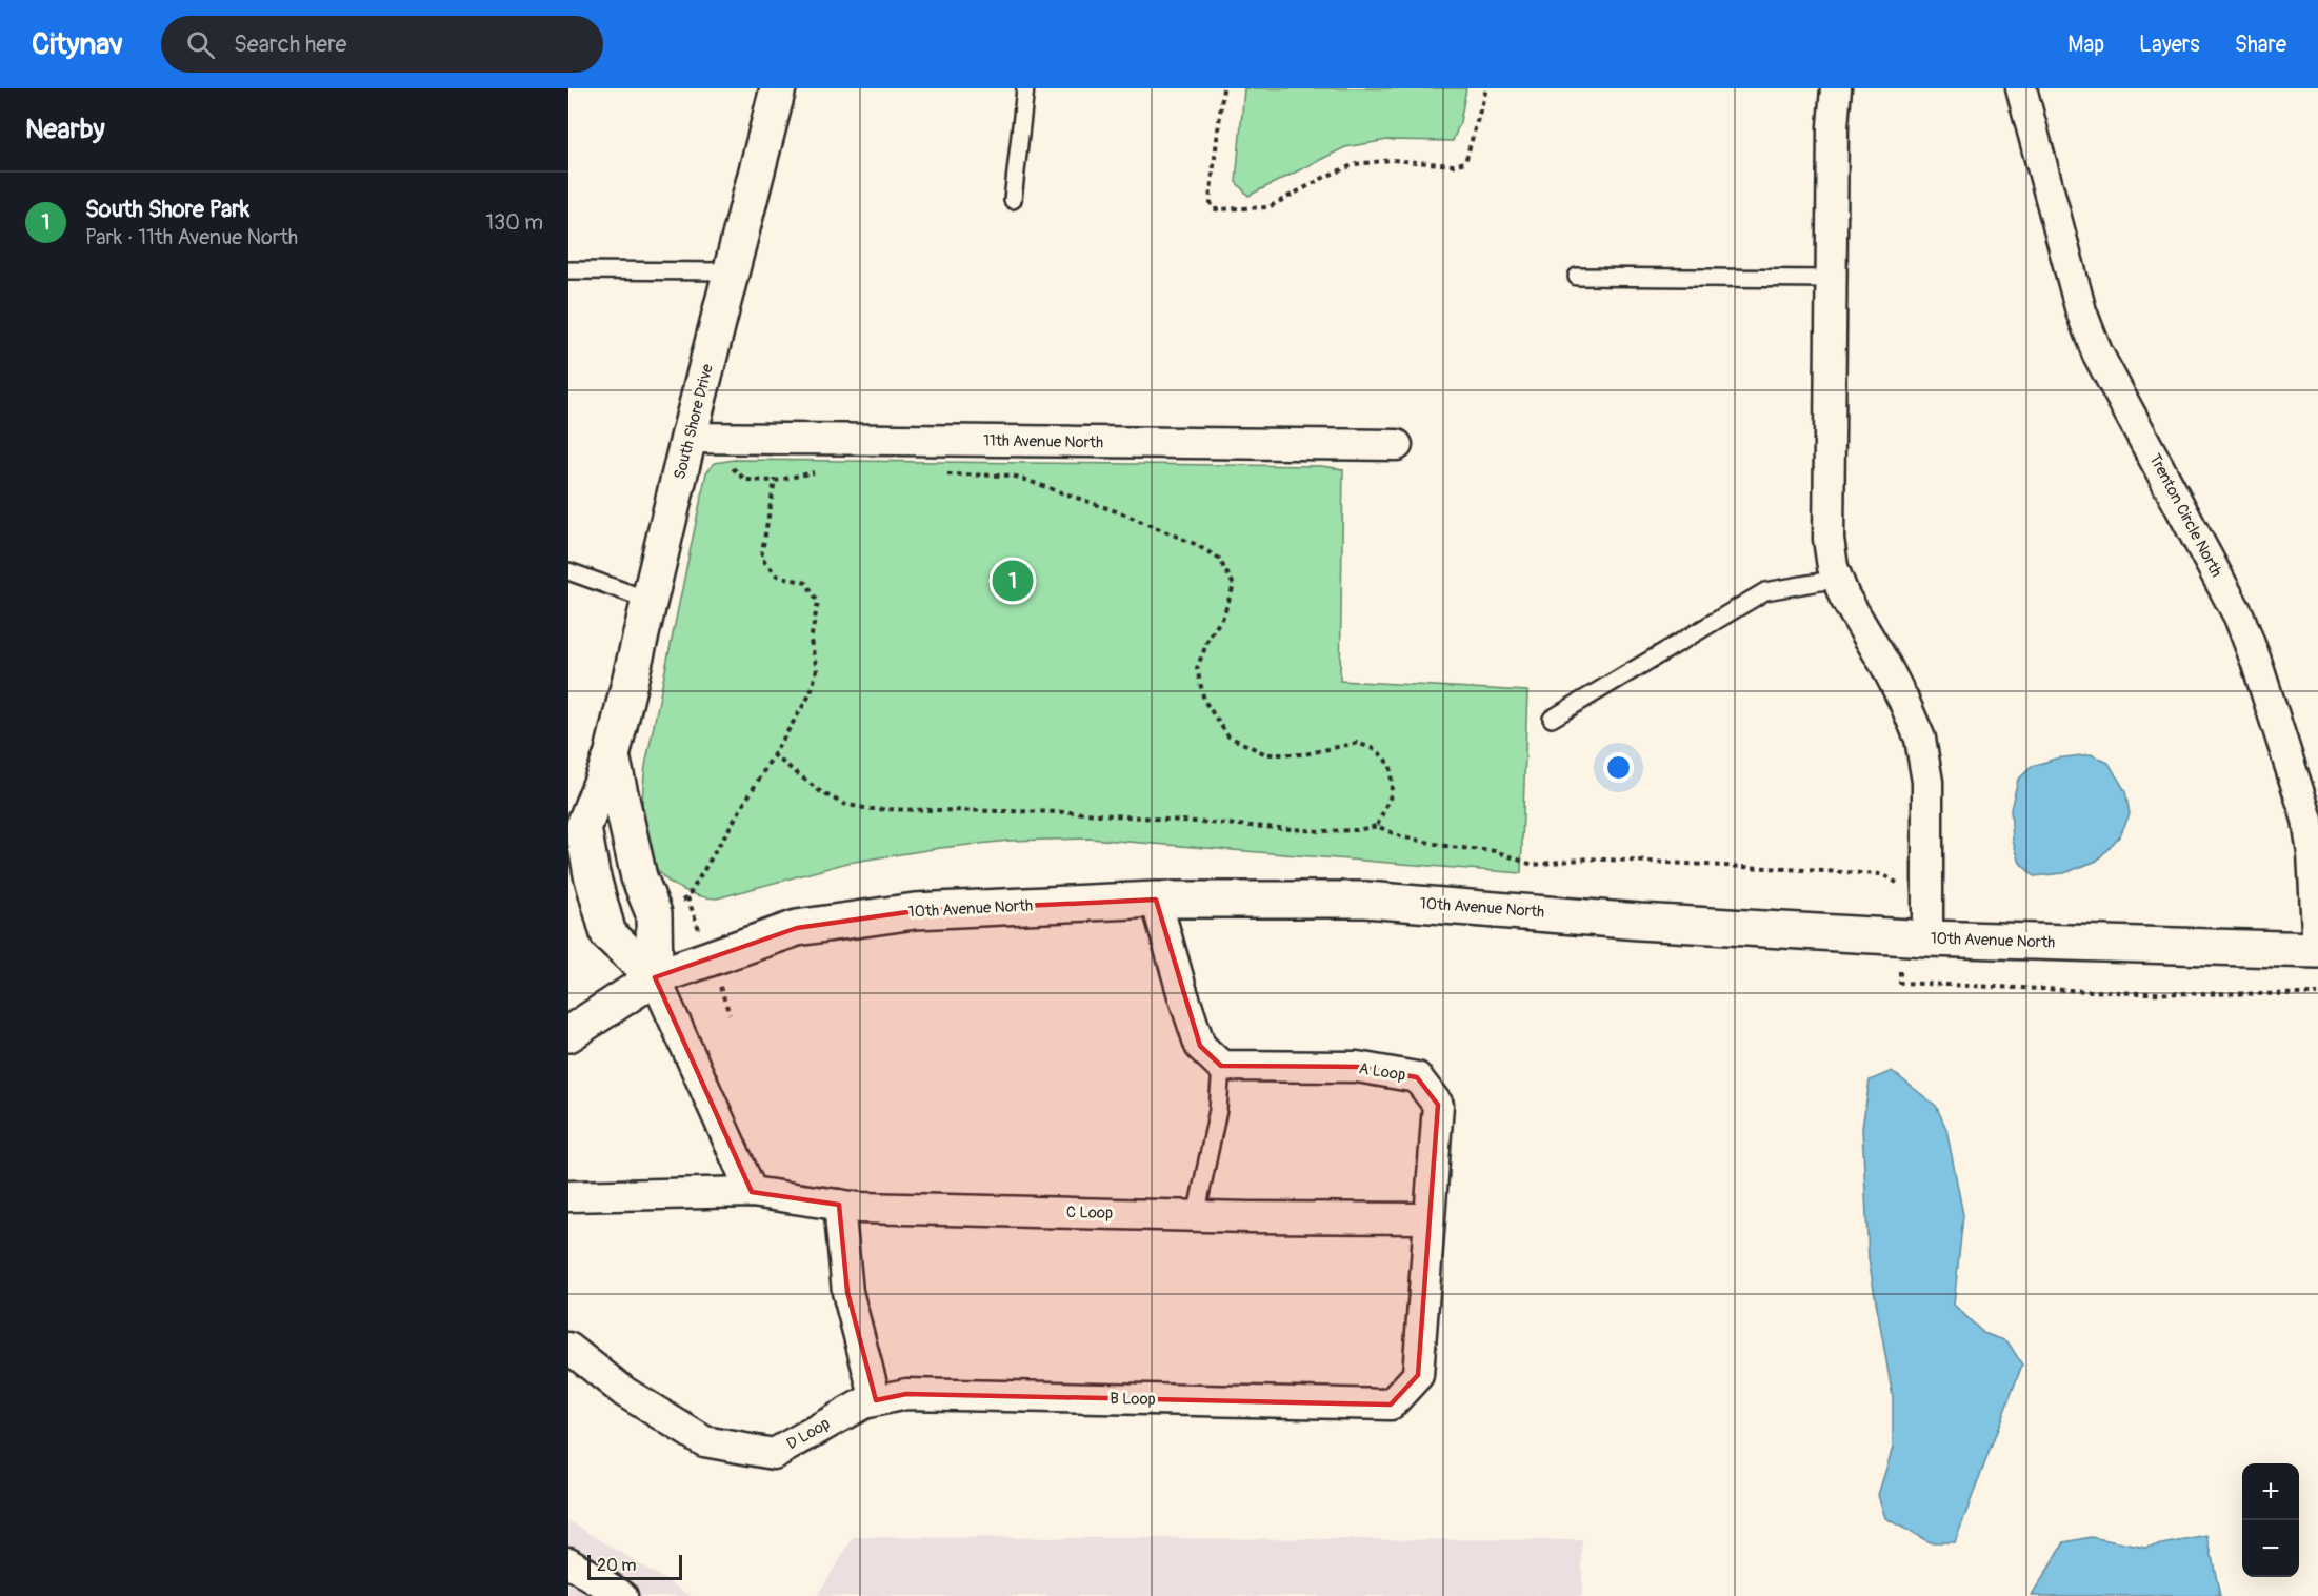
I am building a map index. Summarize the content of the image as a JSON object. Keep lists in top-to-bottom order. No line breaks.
{"streets":{"street":["South Shore Drive","11th Avenue North","Trenton Circle North","10th Avenue North","A Loop","C Loop","B Loop","D Loop"]},"crossings":[["South Shore Drive","11th Avenue North"],["South Shore Drive","10th Avenue North"],["Trenton Circle North","10th Avenue North"],["A Loop","C Loop"],["A Loop","B Loop"],["B Loop","D Loop"]],"scale_bar":"20 m","page":{"header":"Citynav","search":"Search here","nav":["Map","Layers","Share"],"heading":"Nearby","list":[{"mark":"1","name":"South Shore Park","note":"Park · 11th Avenue North","value":"130 m"}],"pins":"1","map_buttons":["+","−"],"scale":"20 m"}}
